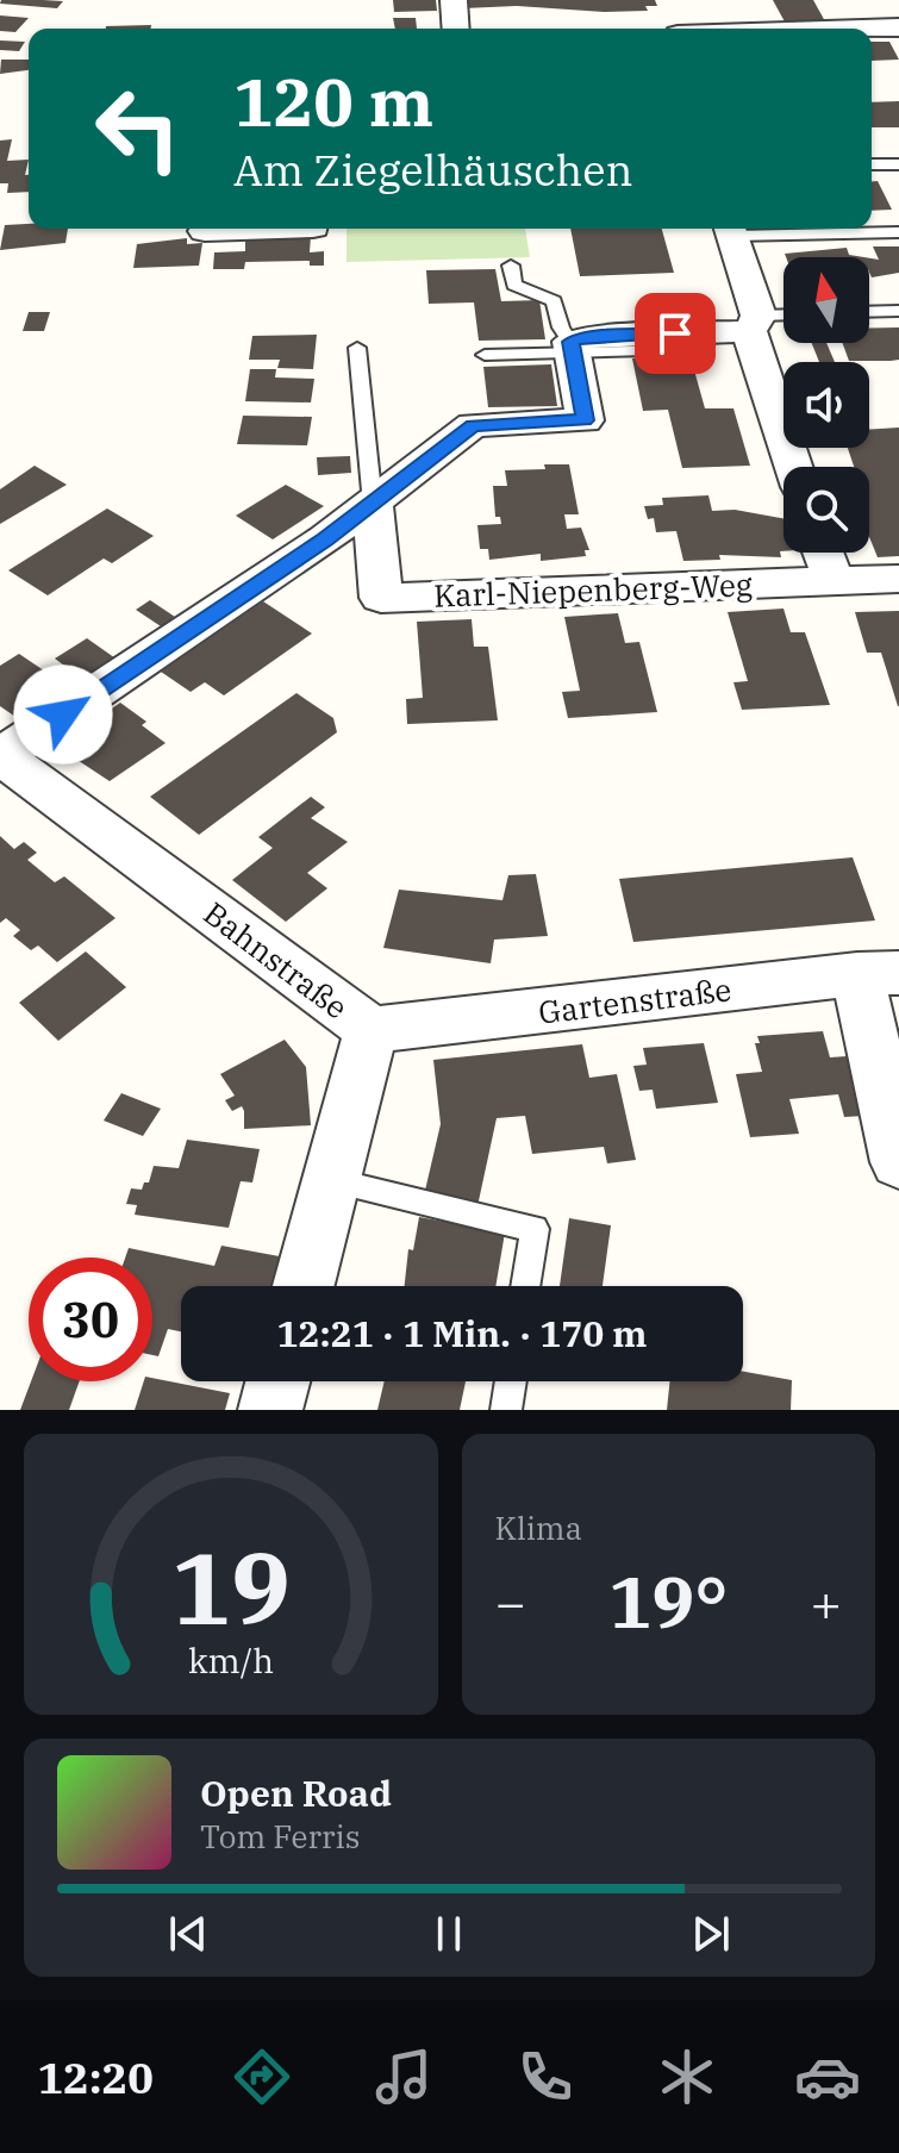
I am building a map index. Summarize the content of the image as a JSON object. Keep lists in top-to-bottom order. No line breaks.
{"streets":{"street":["Karl-Niepenberg-Weg","Bahnstraße","Gartenstraße"]},"crossings":[["Bahnstraße","Gartenstraße"]],"north":"top","page":{"turn":["120 m","Am Ziegelhäuschen"],"limit":"30","trip":"12:21 · 1 Min. · 170 m","tile":"Klima","heat":["−","19°","+"],"song":["Open Road","Tom Ferris"],"tabs":"12:20","gauge":["19","km/h"]}}
